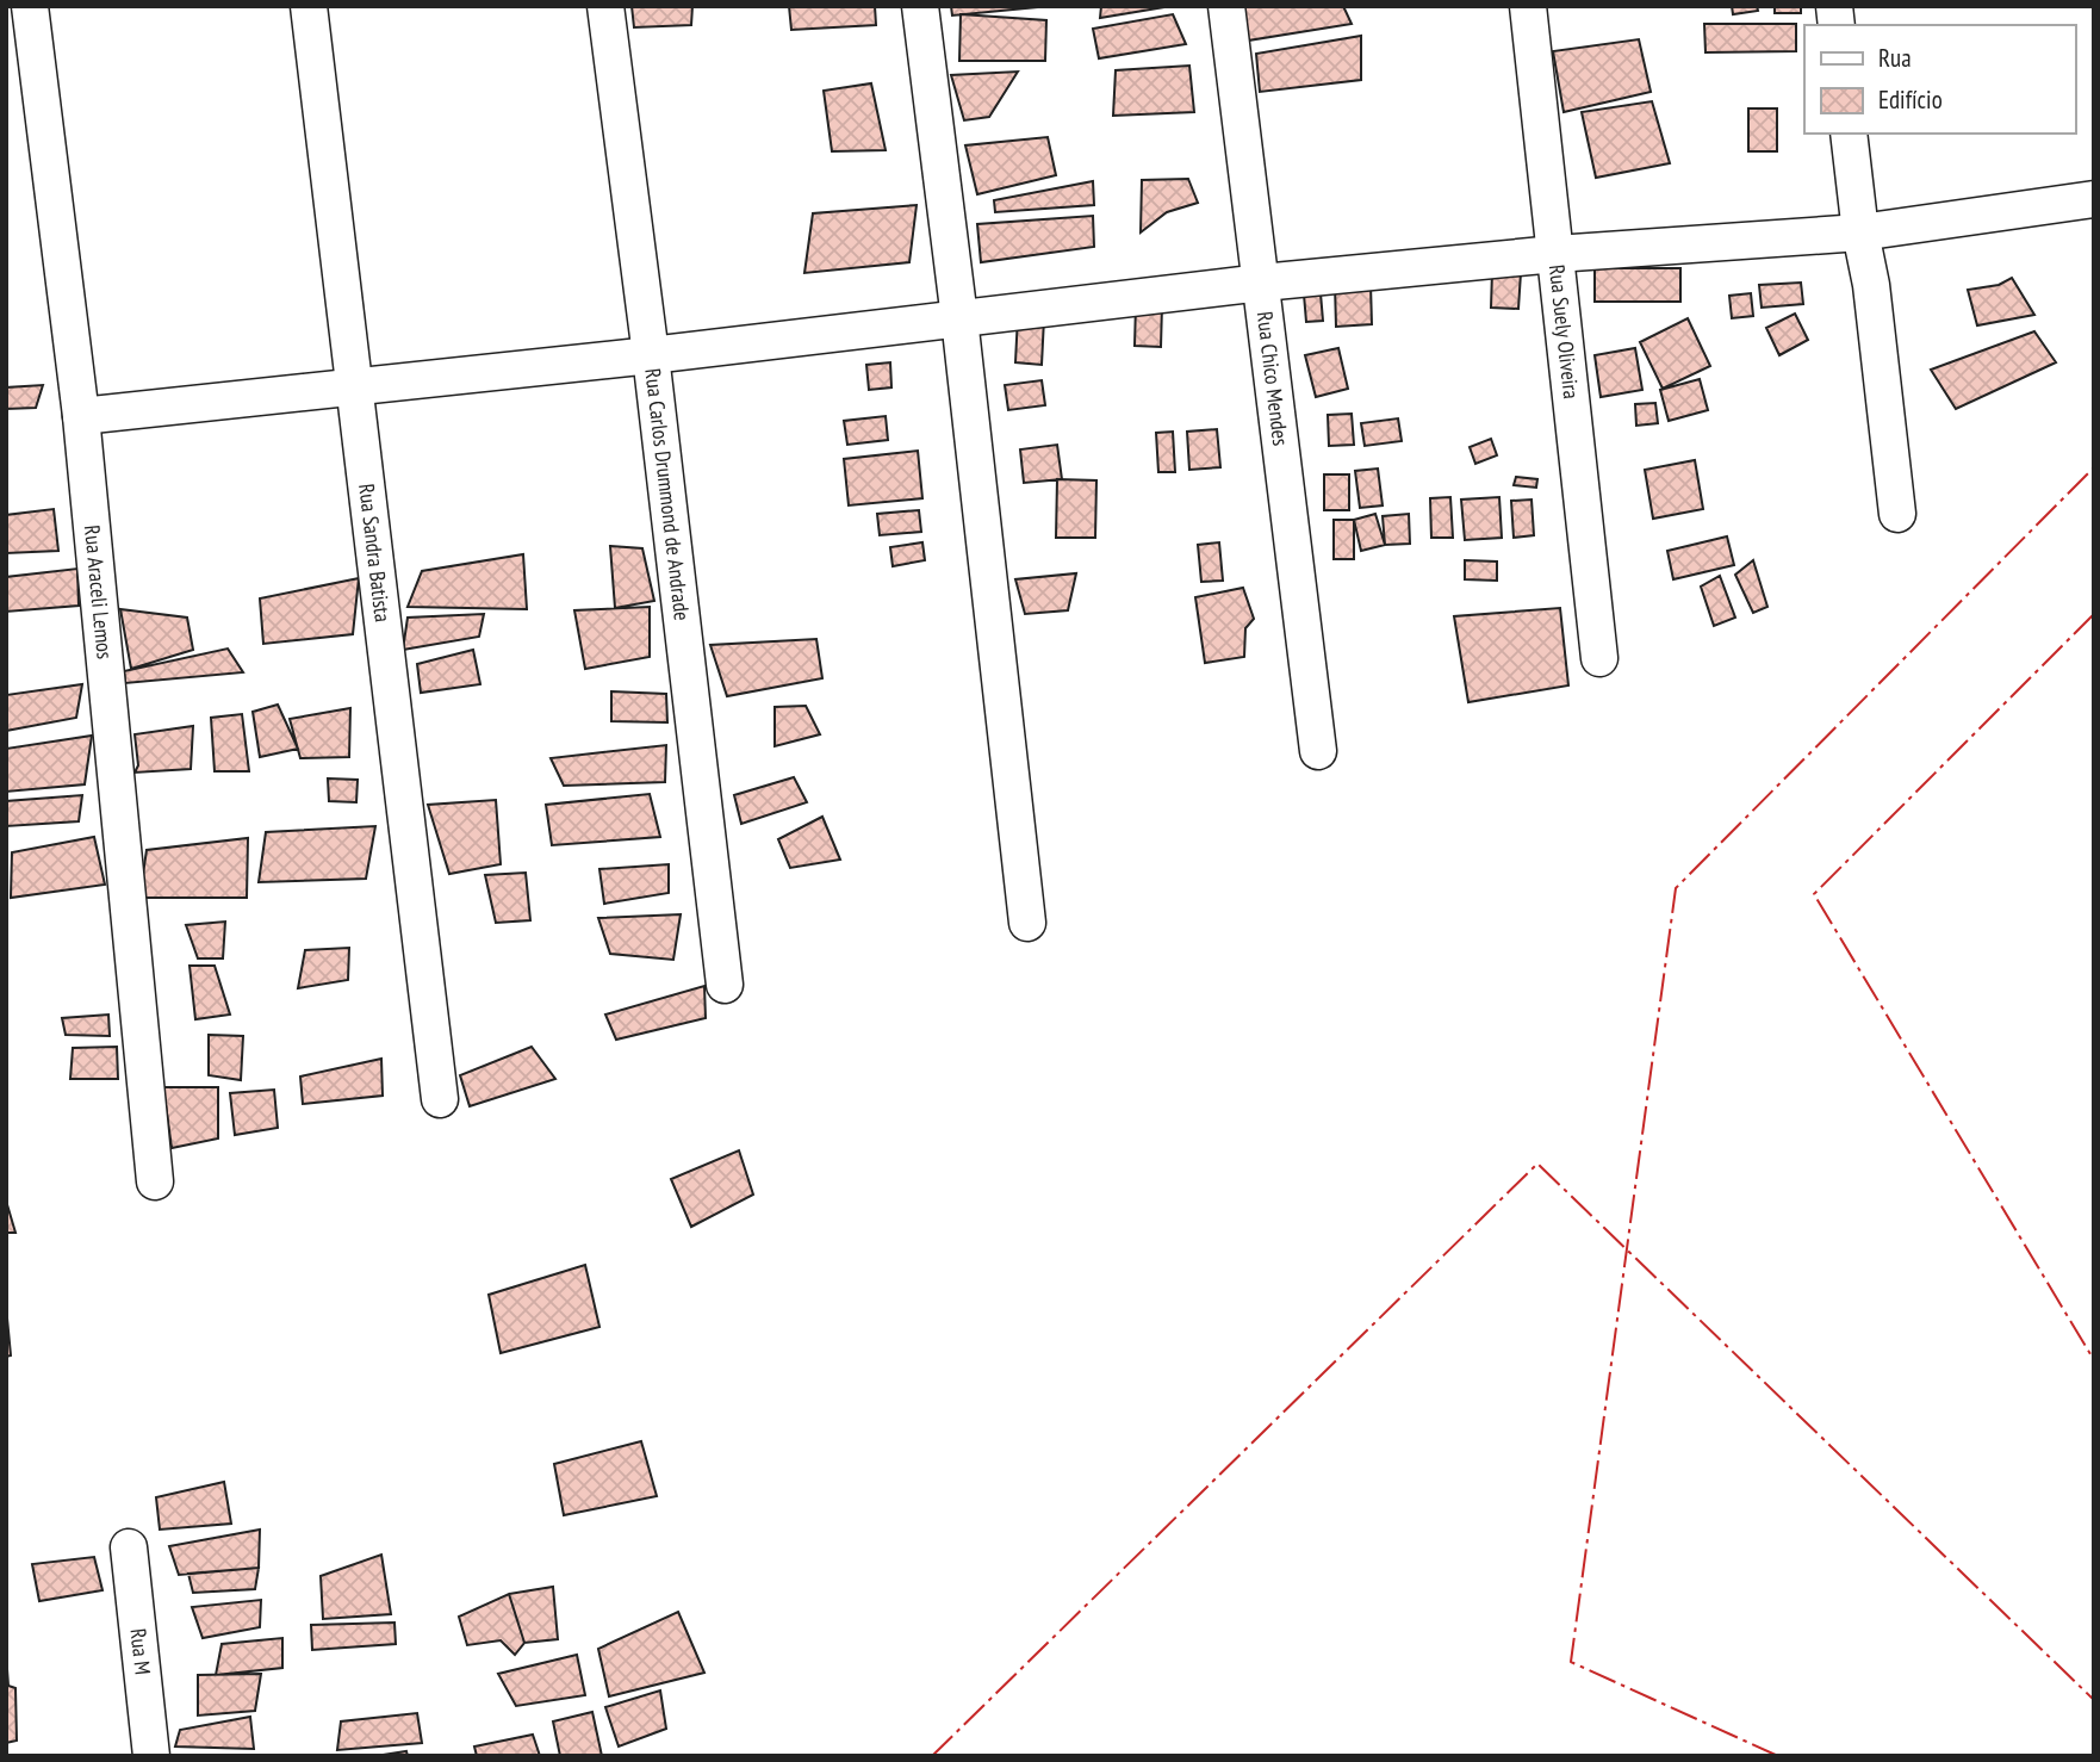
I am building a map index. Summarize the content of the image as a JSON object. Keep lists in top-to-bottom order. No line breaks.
{"streets":{"street":["Rua Suely Oliveira","Rua Chico Mendes","Rua Carlos Drummond de Andrade","Rua Sandra Batista","Rua Araceli Lemos","Rua M"]},"legend":["Rua","Edifício"]}
